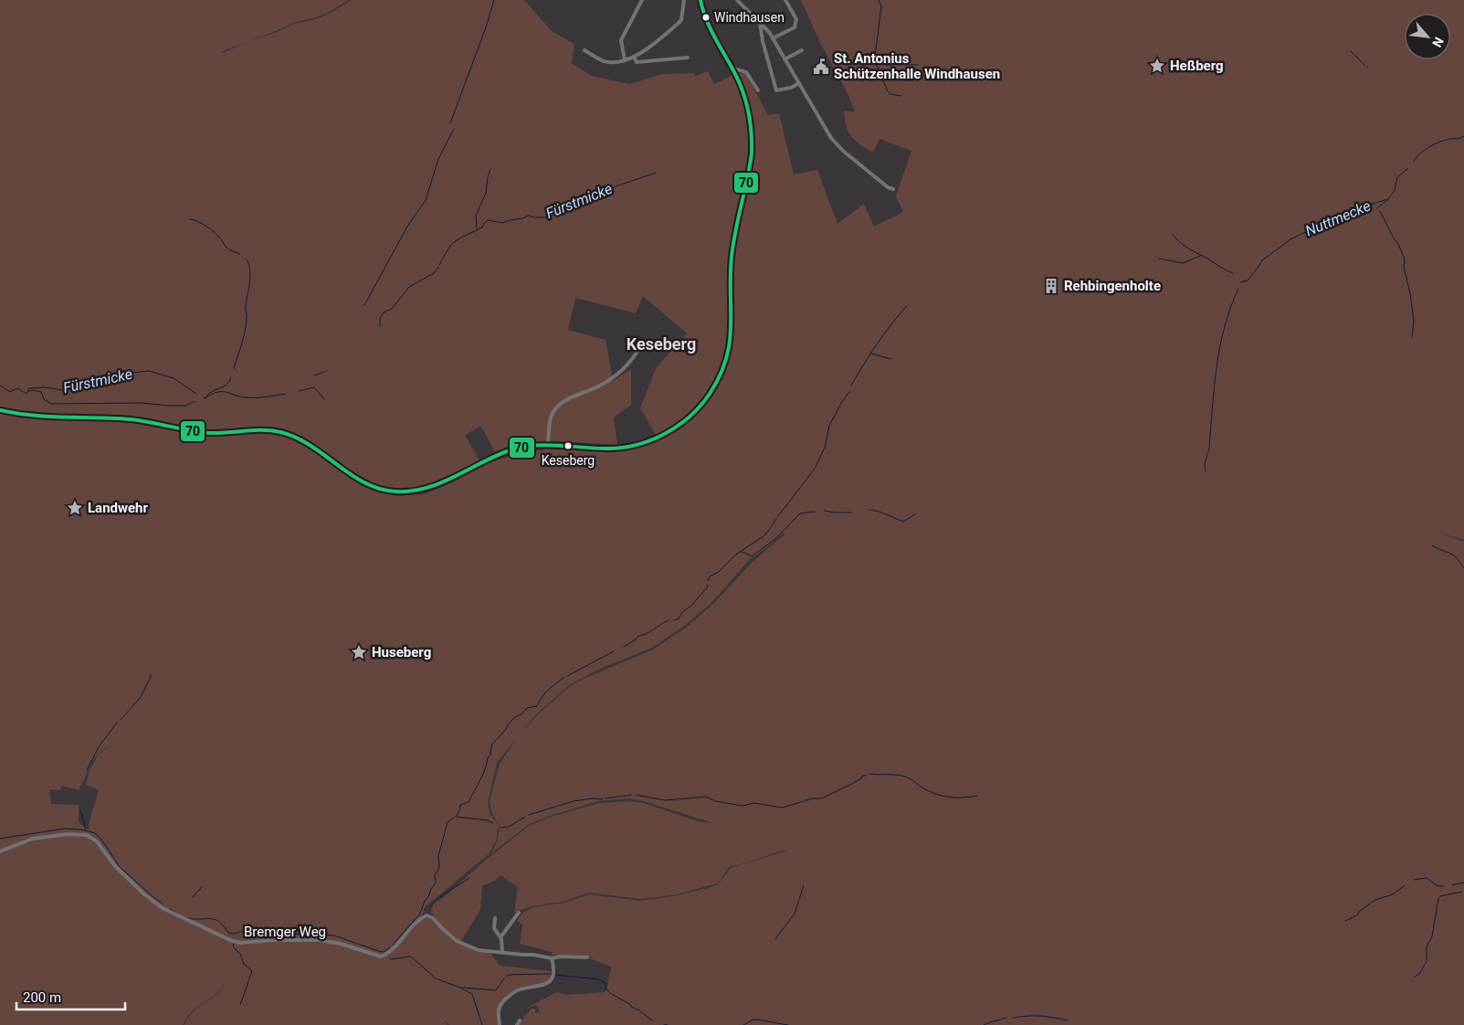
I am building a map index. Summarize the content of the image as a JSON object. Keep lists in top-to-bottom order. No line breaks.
{"streets":{"street":["Bremger Weg"]},"districts":["Keseberg"],"water":["Fürstmicke","Nuttmecke"],"places":{"other":["Windhausen","Keseberg"],"place":["Heßberg","Landwehr","Huseberg"],"public building":["St. Antonius Schützenhalle Windhausen"],"building":["Rehbingenholte"]},"lines":["transit line 70"],"scale_bar":"200 m","north":"bottom right"}
